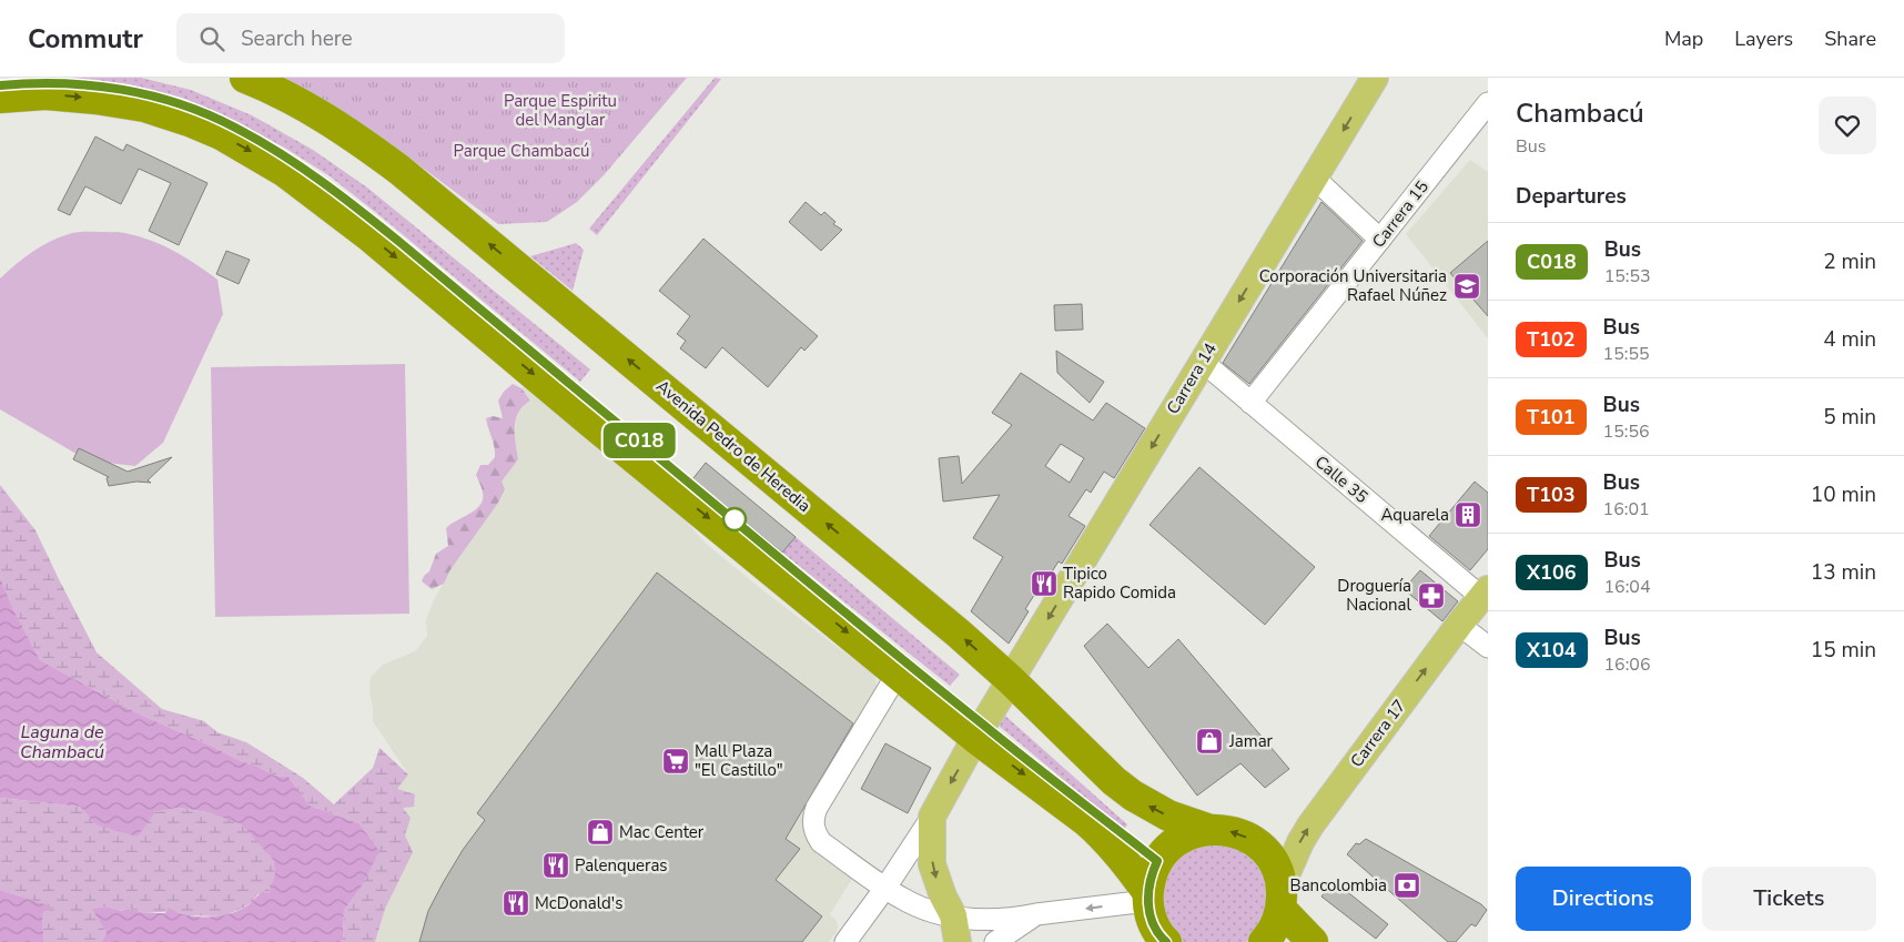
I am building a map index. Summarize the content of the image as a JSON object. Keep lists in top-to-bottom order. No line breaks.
{"streets":{"highway":["Avenida Pedro de Heredia"],"main road":["Carrera 14","Carrera 17"],"street":["Carrera 15","Calle 35"]},"crossings":[["Carrera 15","Calle 35"],["Carrera 14","Avenida Pedro de Heredia"],["Carrera 14","Calle 35"],["Avenida Pedro de Heredia","Carrera 17"],["Calle 35","Carrera 17"]],"one_way":["Carrera 14","Carrera 17"],"water":["Laguna de Chambacú"],"parks":["Parque Espiritu del Manglar","Parque Chambacú"],"places":{"school or university":["Corporación Universitaria Rafael Núñez"],"building":["Aquarela"],"restaurant":["Tipico Rapido Comida","Palenqueras","McDonald's"],"pharmacy":["Droguería Nacional"],"shop":["Jamar","Mac Center"],"supermarket":["Mall Plaza \"El Castillo\""],"bank":["Bancolombia"]},"lines":["bus line C018"],"page":{"header":"Commutr","search":"Search here","nav":["Map","Layers","Share"],"on_map":"C018","heading":[["Chambacú","Bus"],"Departures"],"list":[{"mark":"C018","name":"Bus","note":"15:53","value":"2 min"},{"mark":"T102","name":"Bus","note":"15:55","value":"4 min"},{"mark":"T101","name":"Bus","note":"15:56","value":"5 min"},{"mark":"T103","name":"Bus","note":"16:01","value":"10 min"},{"mark":"X106","name":"Bus","note":"16:04","value":"13 min"},{"mark":"X104","name":"Bus","note":"16:06","value":"15 min"}],"buttons":["Directions","Tickets"]}}
